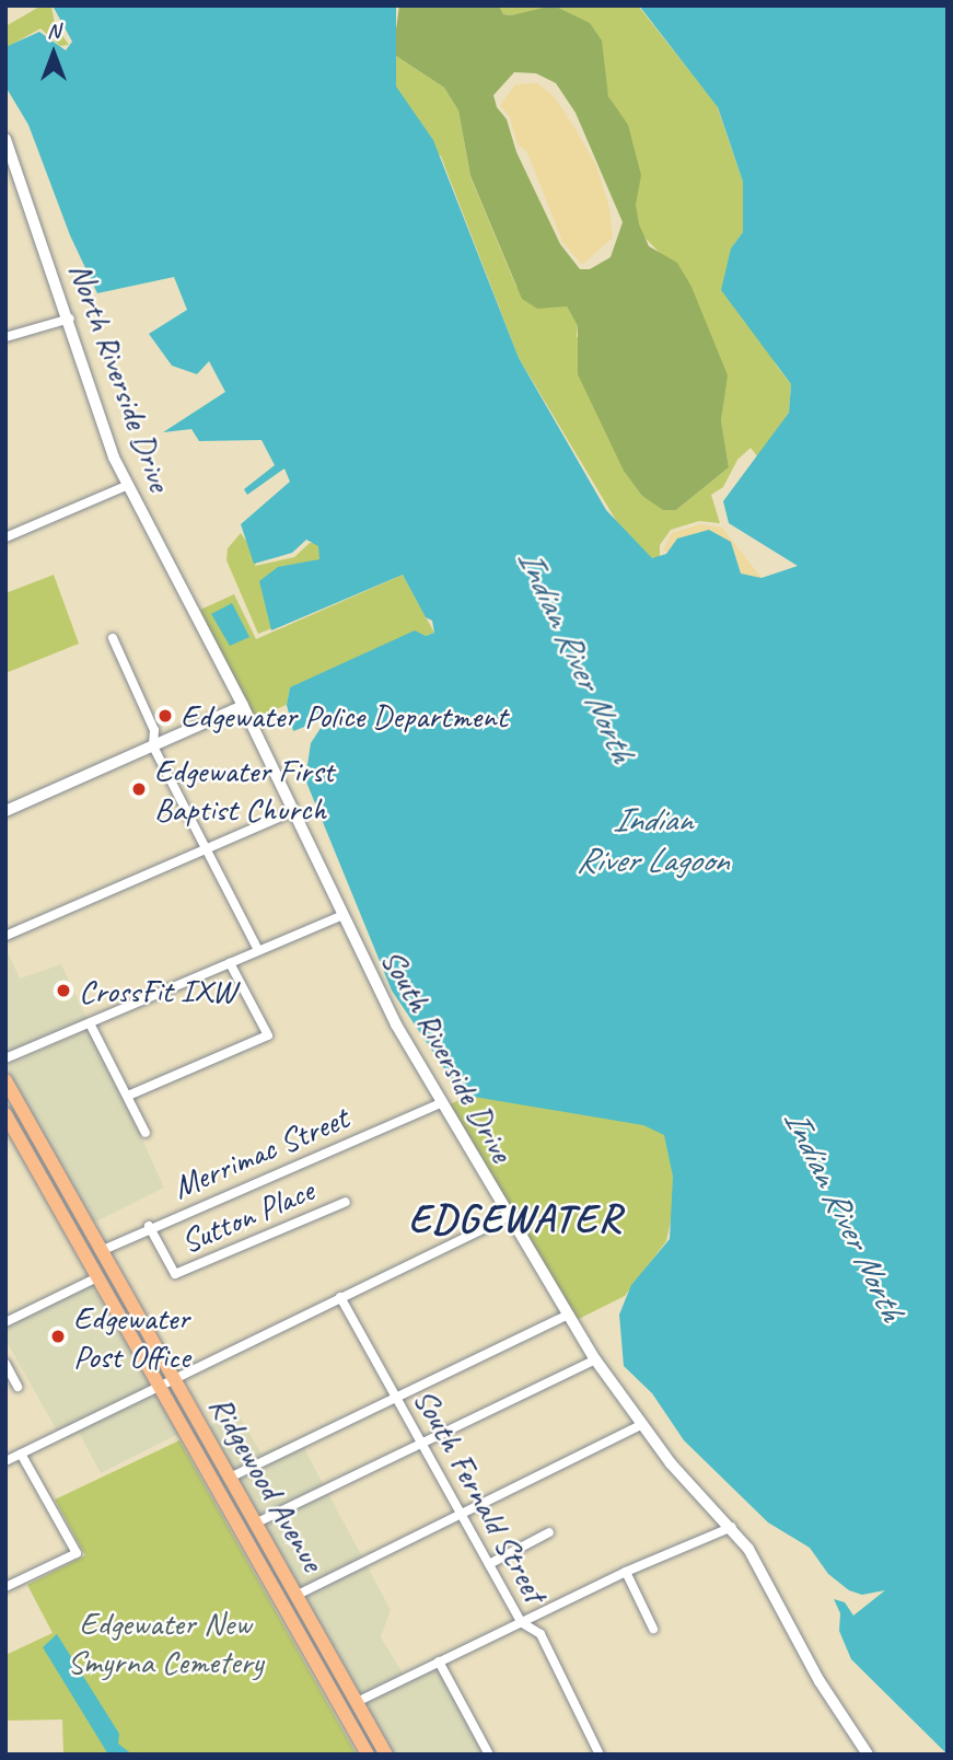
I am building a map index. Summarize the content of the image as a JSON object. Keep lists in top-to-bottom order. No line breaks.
{"streets":{"main road":["Ridgewood Avenue"],"street":["North Riverside Drive","South Riverside Drive","Merrimac Street","Sutton Place","South Fernald Street"]},"crossings":[["North Riverside Drive","South Riverside Drive"],["South Riverside Drive","Merrimac Street"],["Merrimac Street","Sutton Place"],["Merrimac Street","Ridgewood Avenue"]],"districts":["EDGEWATER"],"water":["Indian River North","Indian River Lagoon"],"parks":["Edgewater New Smyrna Cemetery"],"places":["Edgewater Police Department","Edgewater First Baptist Church","CrossFit IXW","Edgewater Post Office"],"north":"top"}
